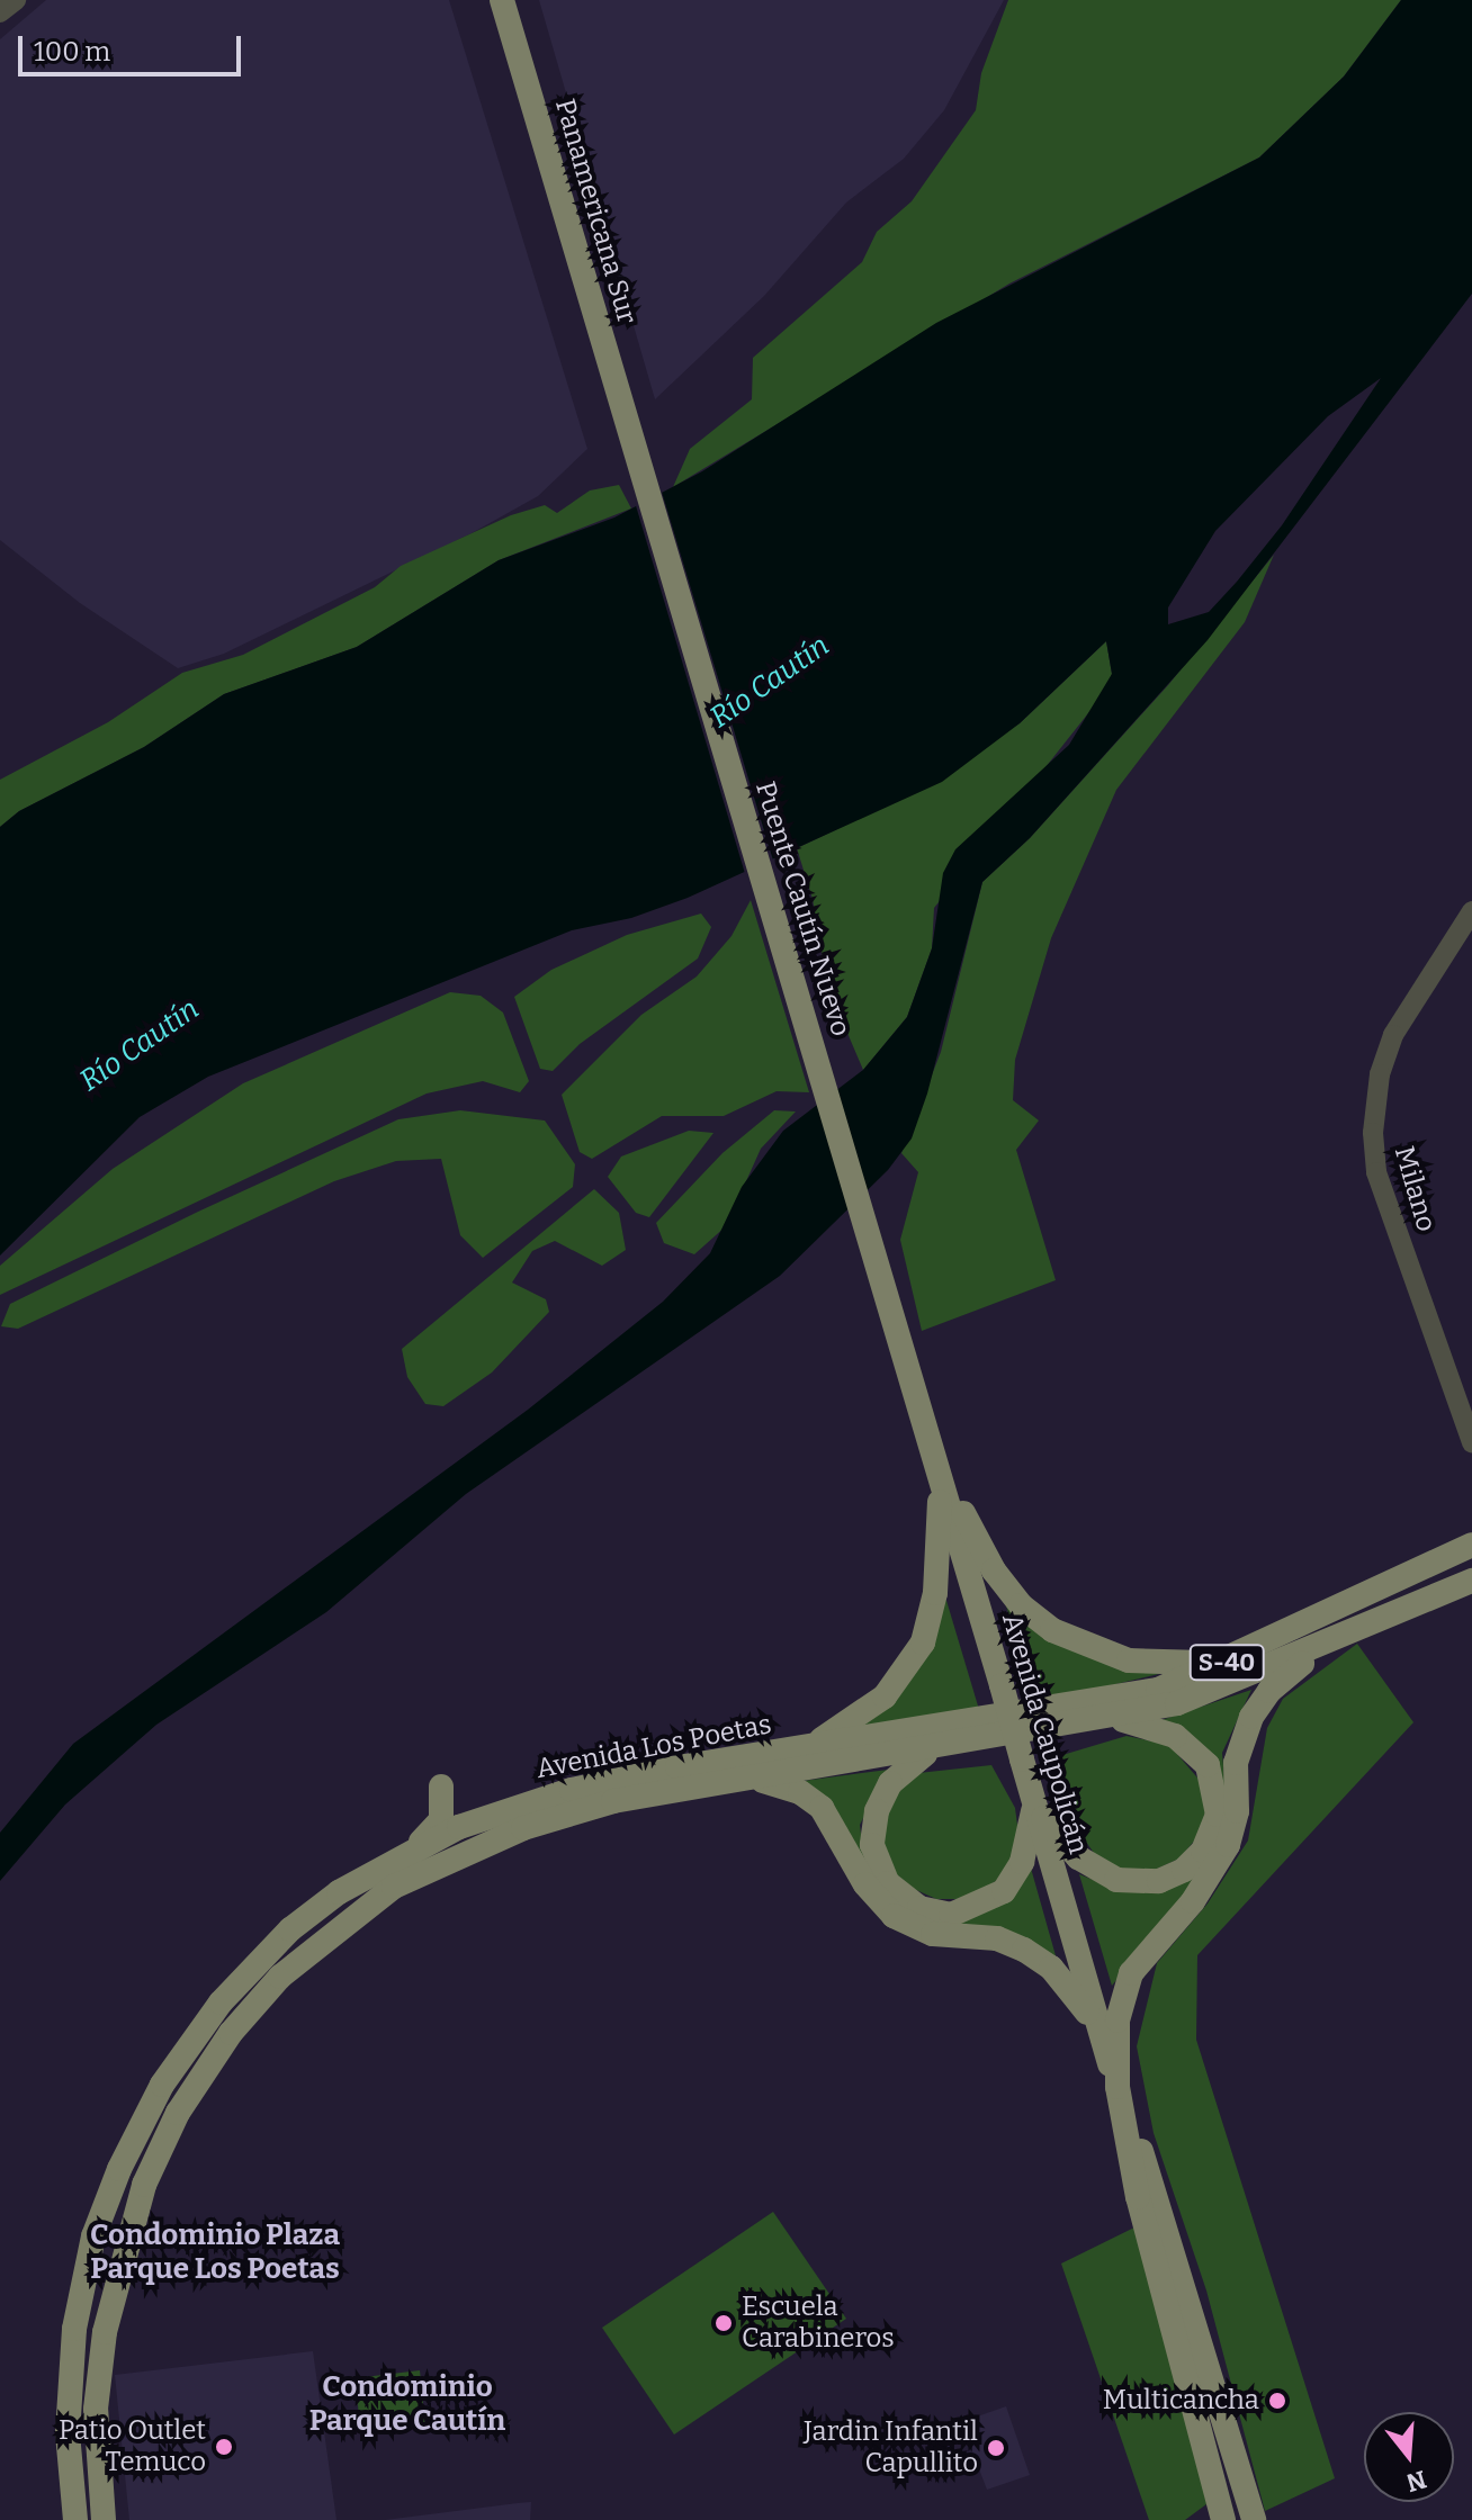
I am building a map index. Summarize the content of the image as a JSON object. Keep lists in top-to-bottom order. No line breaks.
{"streets":{"main road":["Panamericana Sur","Puente Cautín Nuevo","S-40","Avenida Caupolicán","Avenida Los Poetas"],"street":["Milano"]},"crossings":[["Panamericana Sur","Puente Cautín Nuevo"],["Puente Cautín Nuevo","Avenida Caupolicán"],["S-40","Avenida Caupolicán"],["S-40","Avenida Los Poetas"],["Avenida Caupolicán","Avenida Los Poetas"]],"districts":["Condominio Plaza Parque Los Poetas","Condominio Parque Cautín"],"water":["Río Cautín"],"places":["Escuela Carabineros","Multicancha","Patio Outlet Temuco","Jardin Infantil Capullito"],"scale_bar":"100 m","north":"bottom"}
